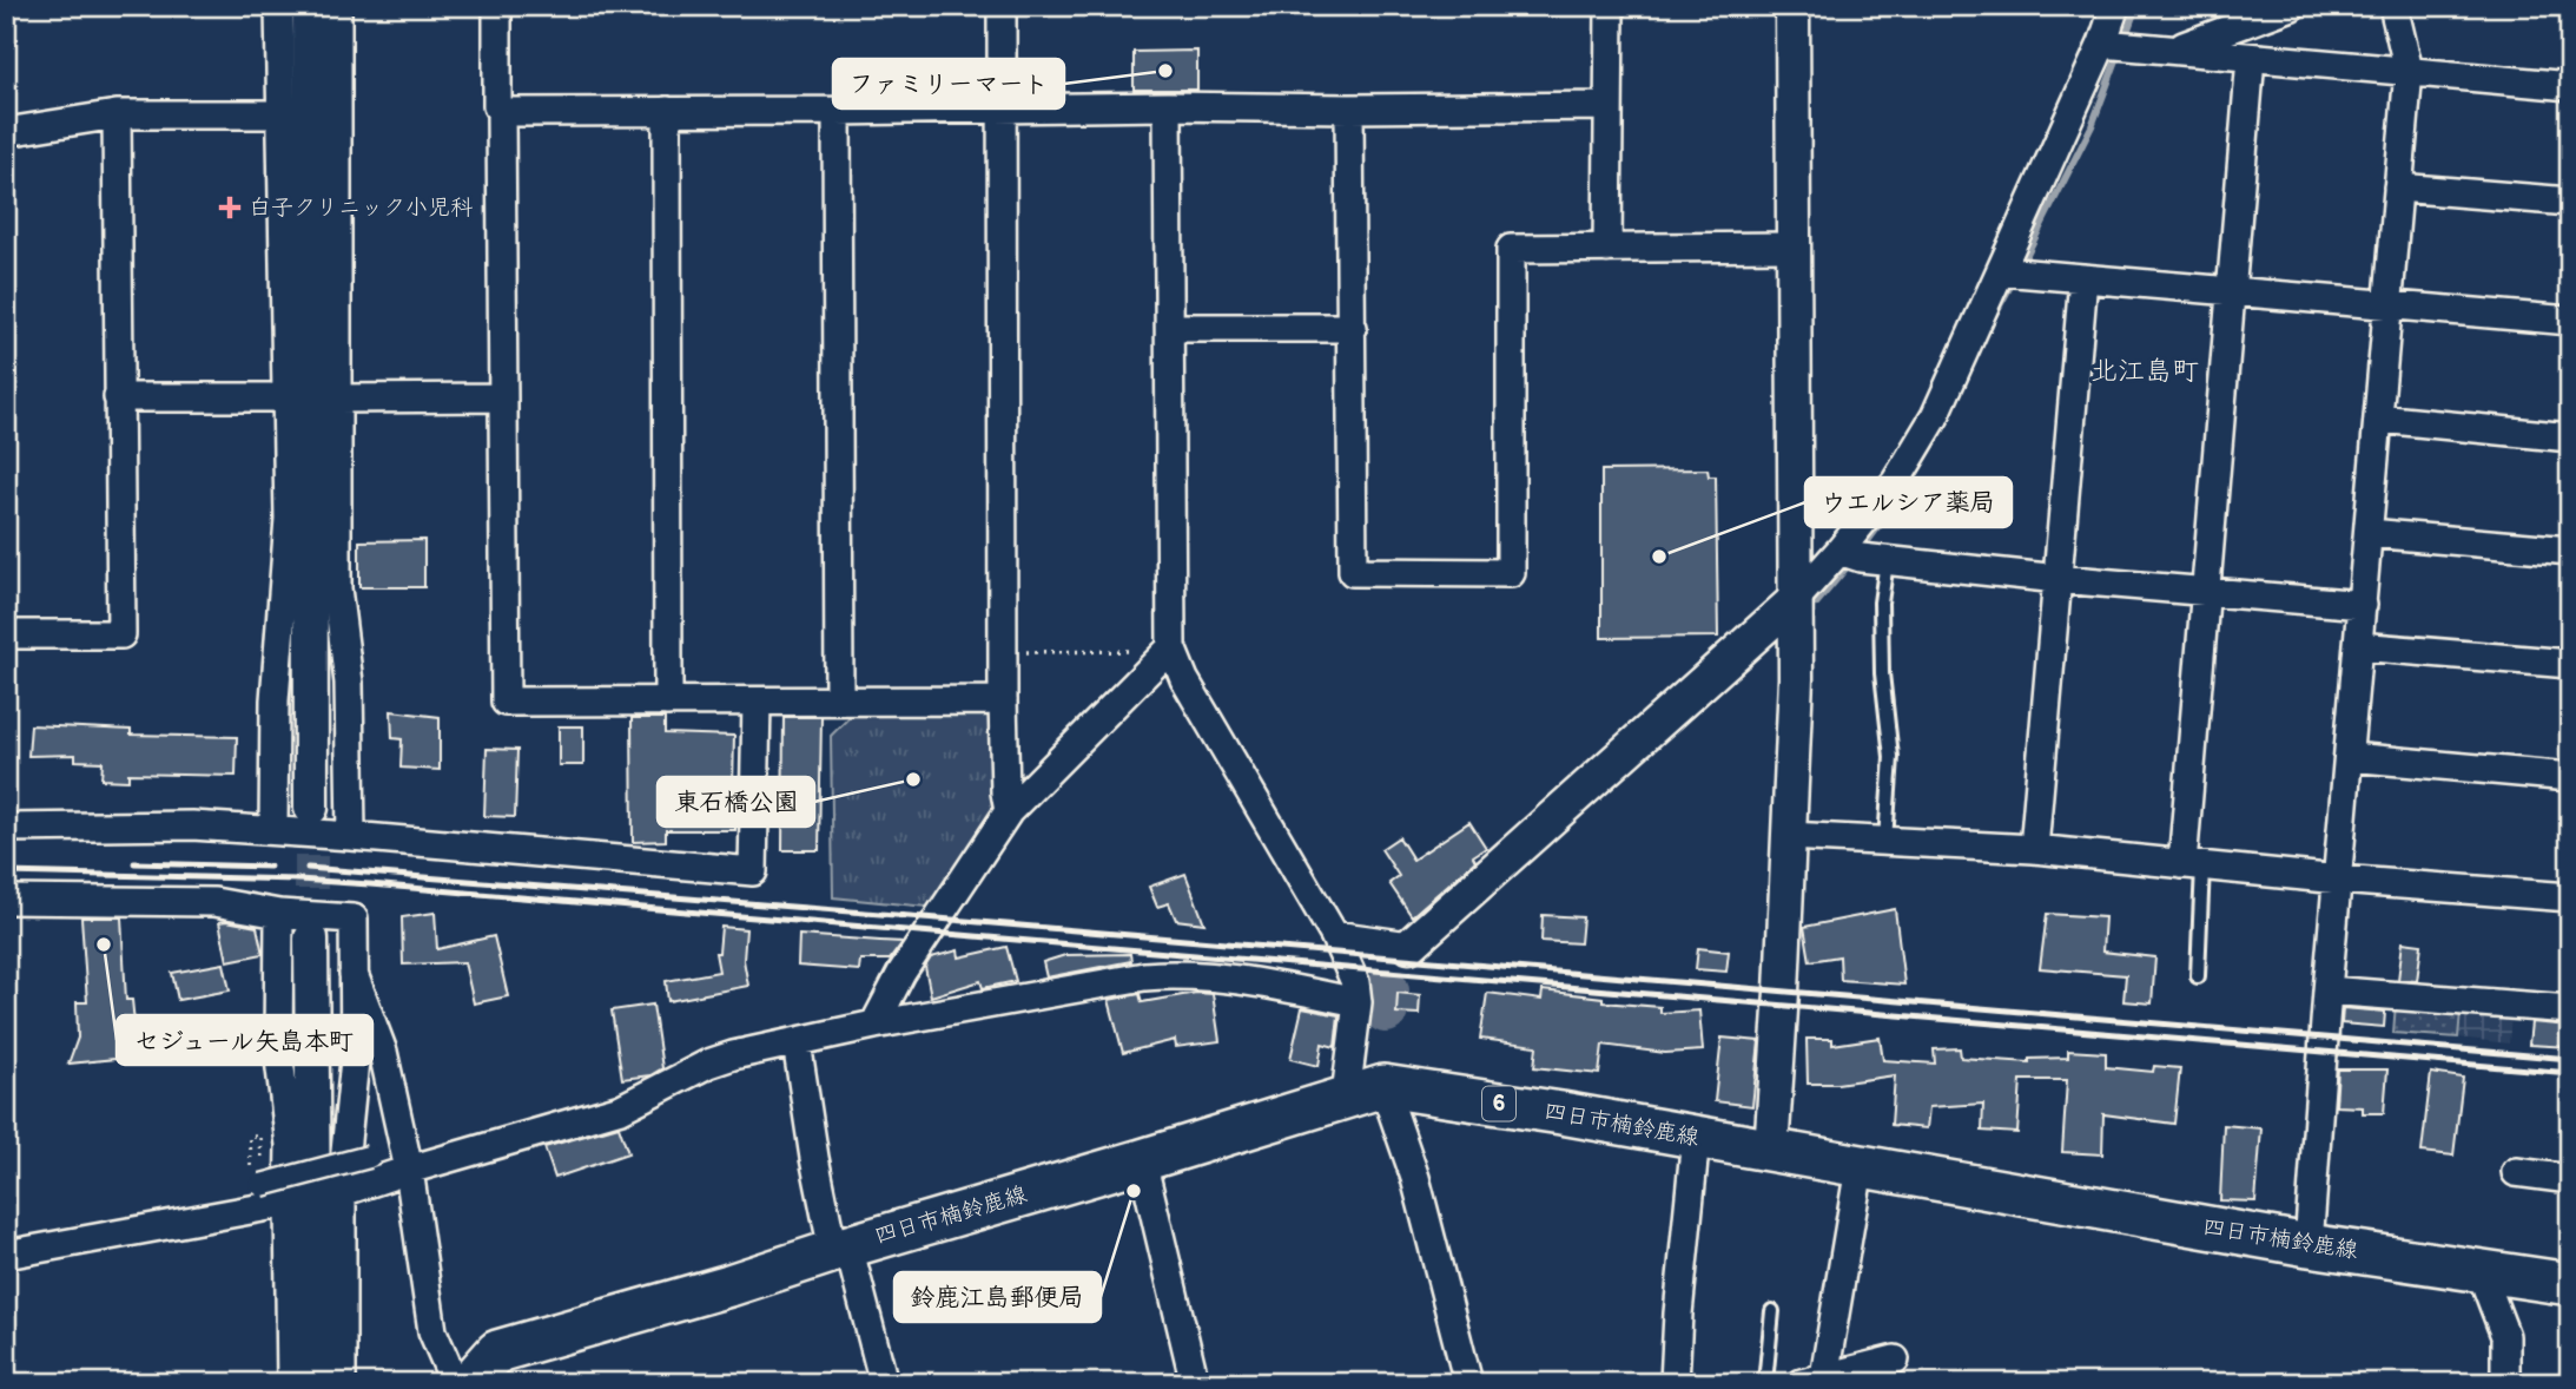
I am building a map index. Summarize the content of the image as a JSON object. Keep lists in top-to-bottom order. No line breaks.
{"streets":{"main road":["6","四日市楠鈴鹿線"]},"districts":["北江島町"],"places":{"other":["ファミリーマート","ウエルシア薬局","東石橋公園","セジュール矢島本町","鈴鹿江島郵便局"],"health":["白子クリニック小児科"]}}
